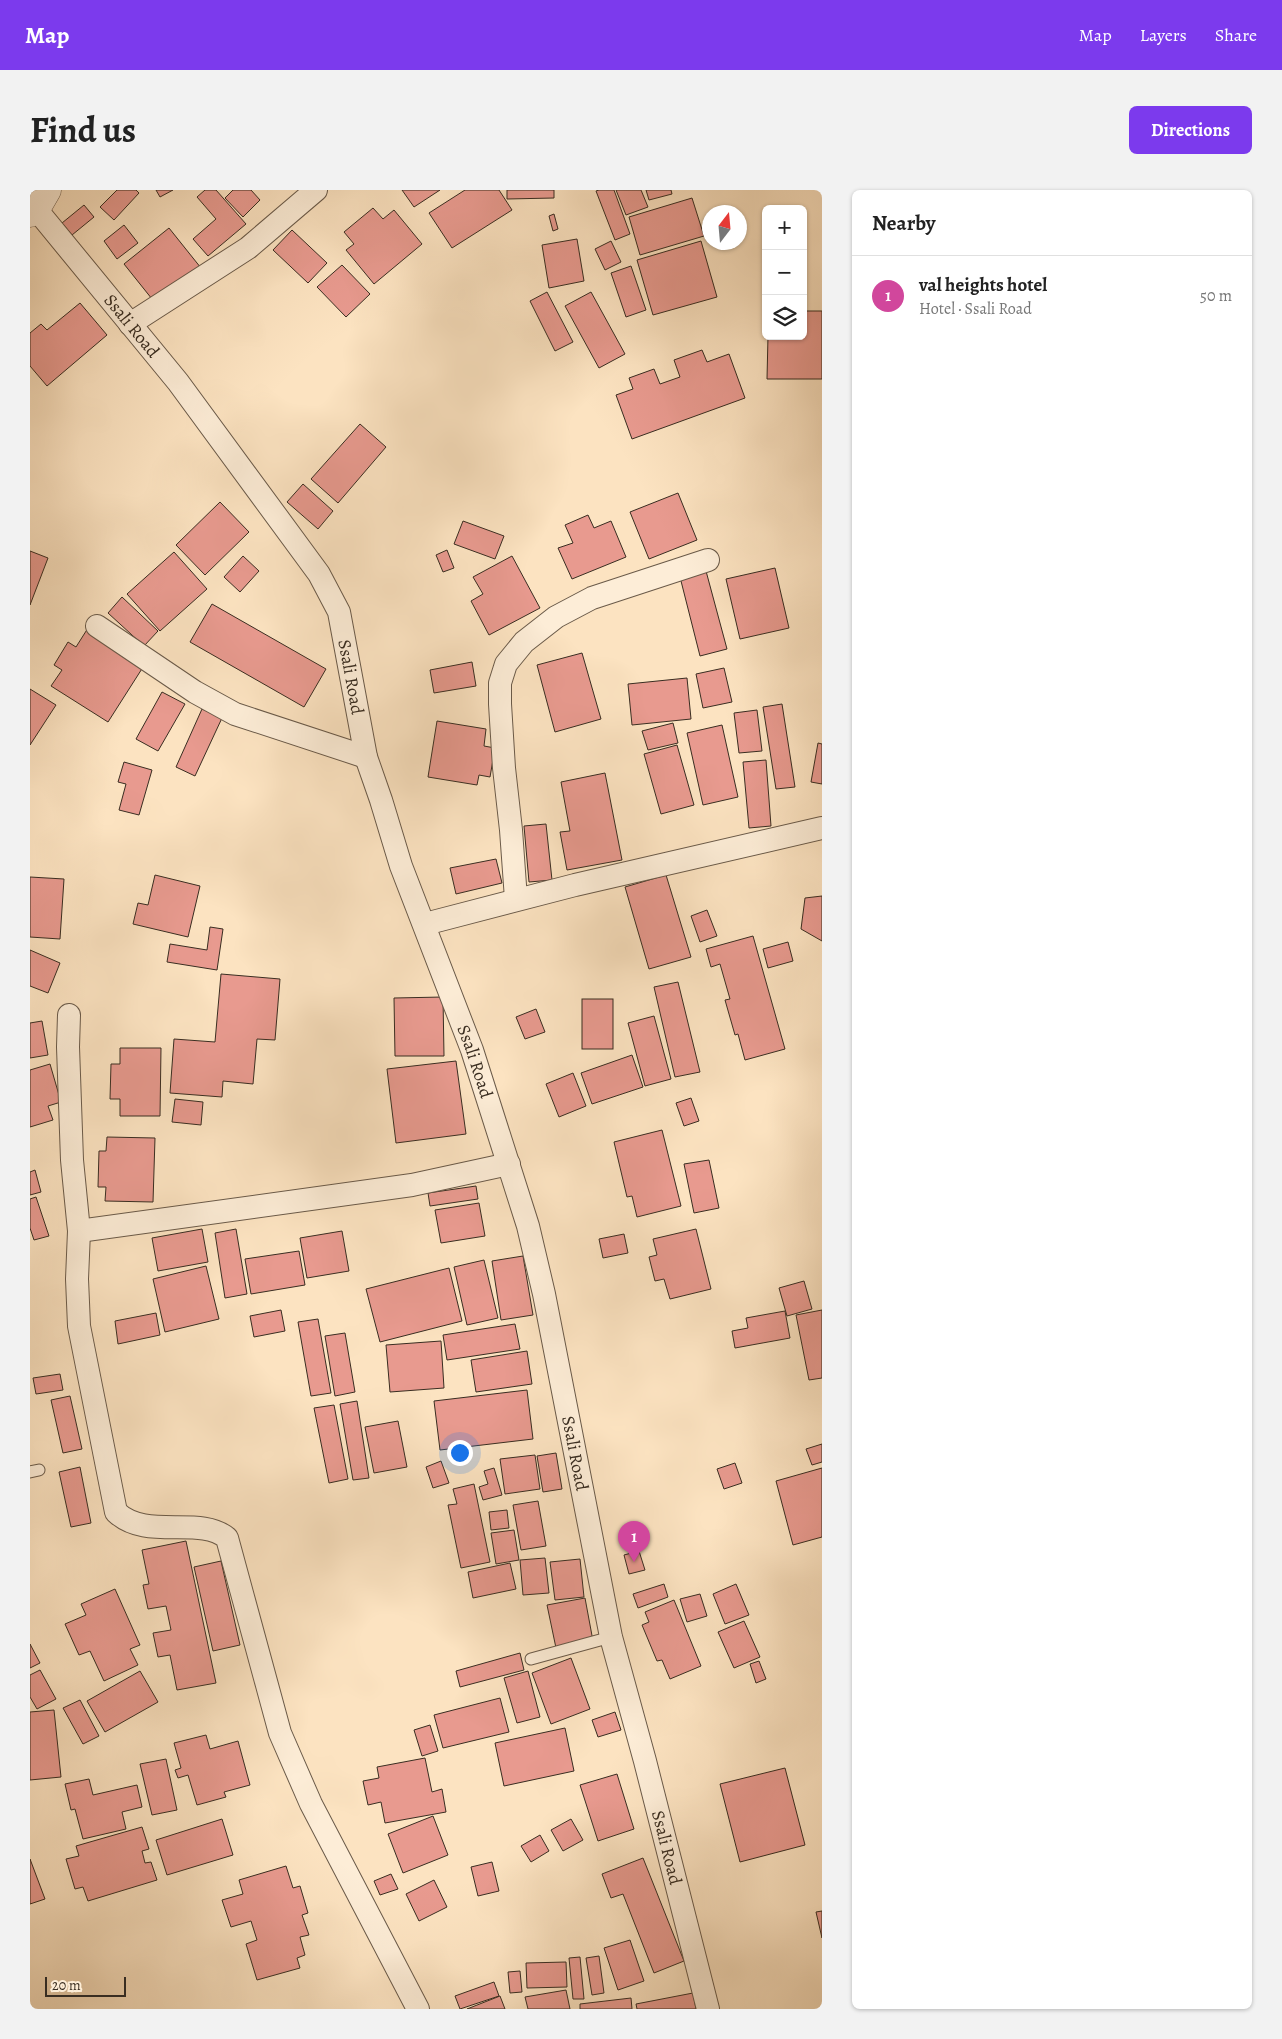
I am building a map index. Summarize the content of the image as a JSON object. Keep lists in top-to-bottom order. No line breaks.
{"streets":{"street":["Ssali Road"]},"scale_bar":"20 m","north":"top","page":{"header":"Map","nav":["Map","Layers","Share"],"title":"Find us","buttons":"Directions","heading":"Nearby","map_buttons":["+","−"],"list":[{"mark":"1","name":"val heights hotel","note":"Hotel · Ssali Road","value":"50 m"}],"pins":"1","scale":"20 m"}}
